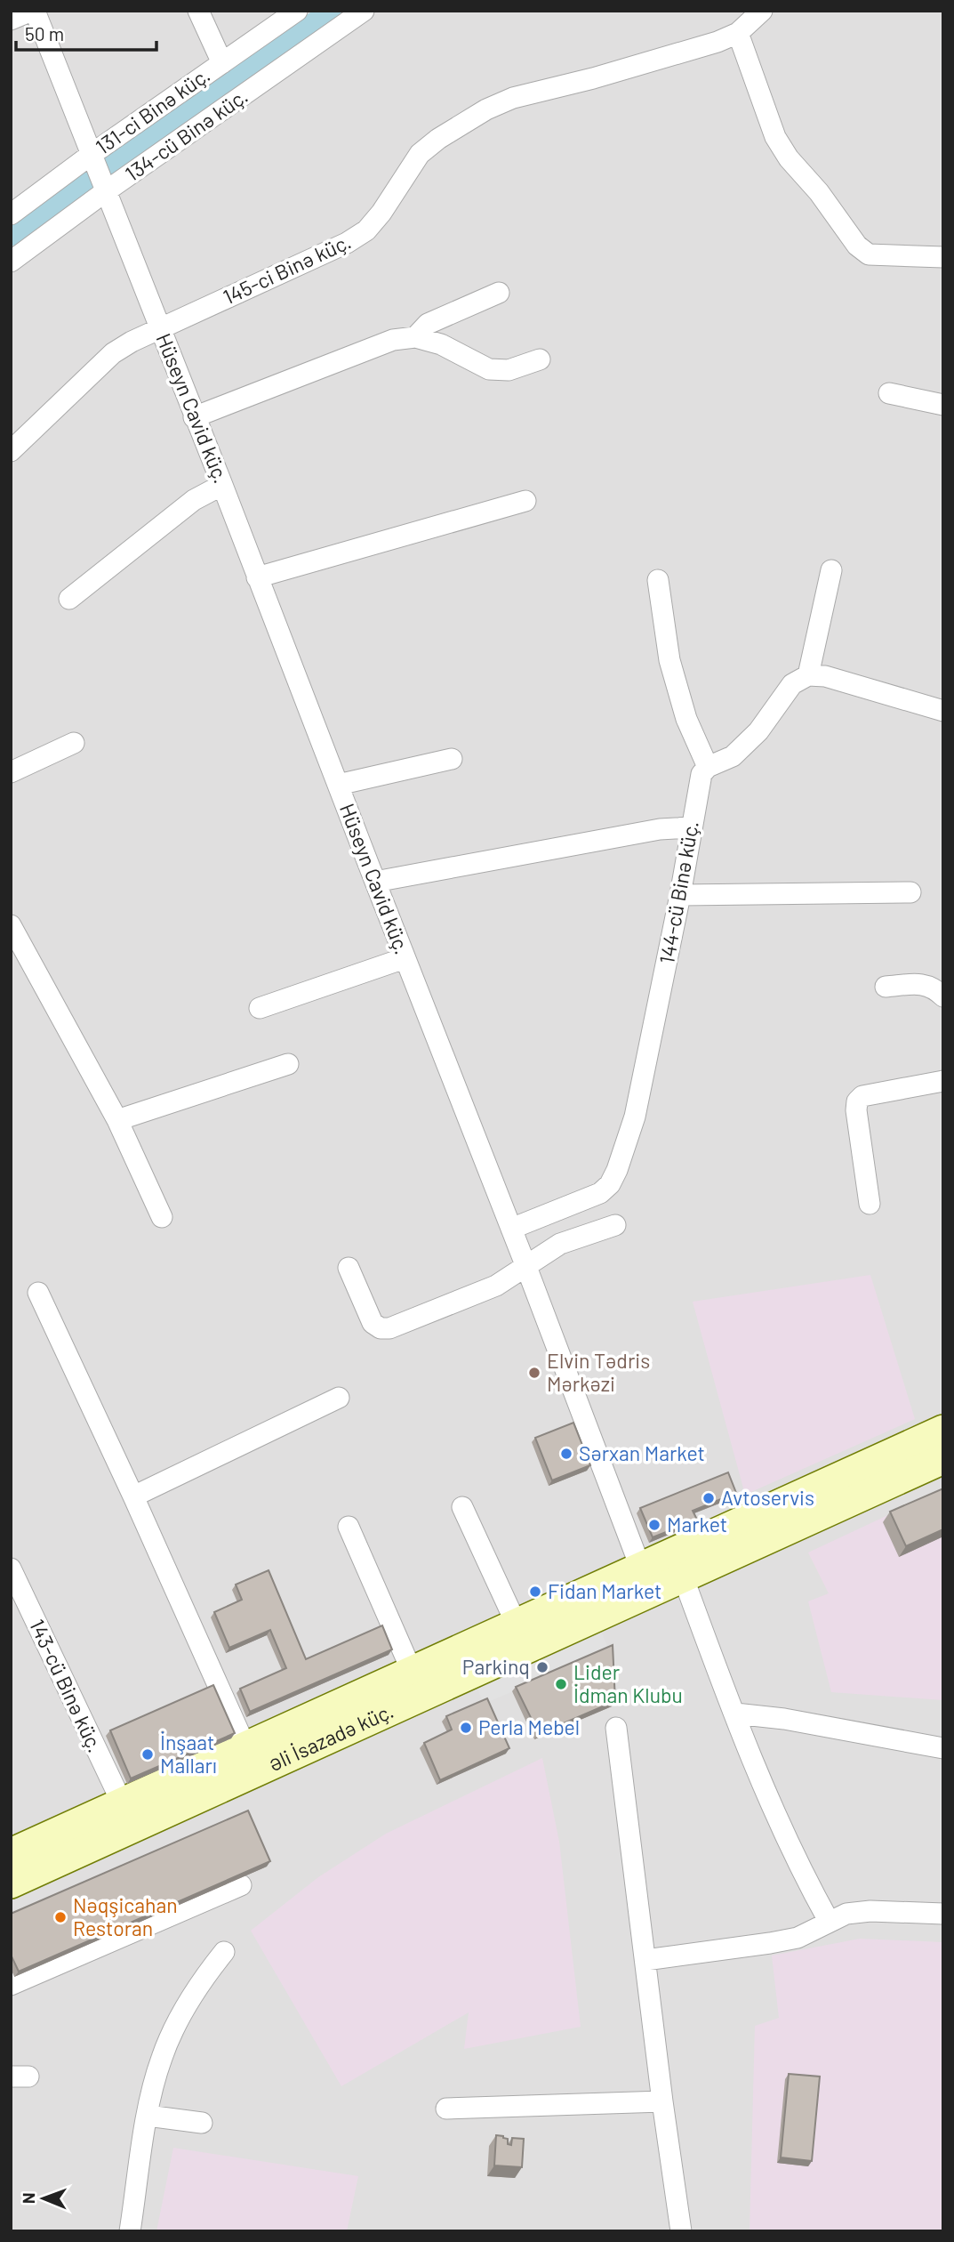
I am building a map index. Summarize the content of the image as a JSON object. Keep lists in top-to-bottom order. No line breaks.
{"streets":{"main road":["Əli İsazadə küç."],"street":["131-ci Binə küç.","134-cü Binə küç.","145-ci Binə küç.","Hüseyn Cavid küç.","144-cü Binə küç.","143-cü Binə küç."]},"crossings":[["131-ci Binə küç.","Hüseyn Cavid küç."],["134-cü Binə küç.","Hüseyn Cavid küç."],["145-ci Binə küç.","Hüseyn Cavid küç."],["Hüseyn Cavid küç.","144-cü Binə küç."],["Hüseyn Cavid küç.","Əli İsazadə küç."],["143-cü Binə küç.","Əli İsazadə küç."]],"places":["Elvin Tədris Mərkəzi","Sərxan Market","Avtoservis","Market","Fidan Market","Parkinq","Lider İdman Klubu","Perla Mebel","İnşaat Malları","Nəqşicahan Restoran"],"scale_bar":"50 m","north":"left"}
